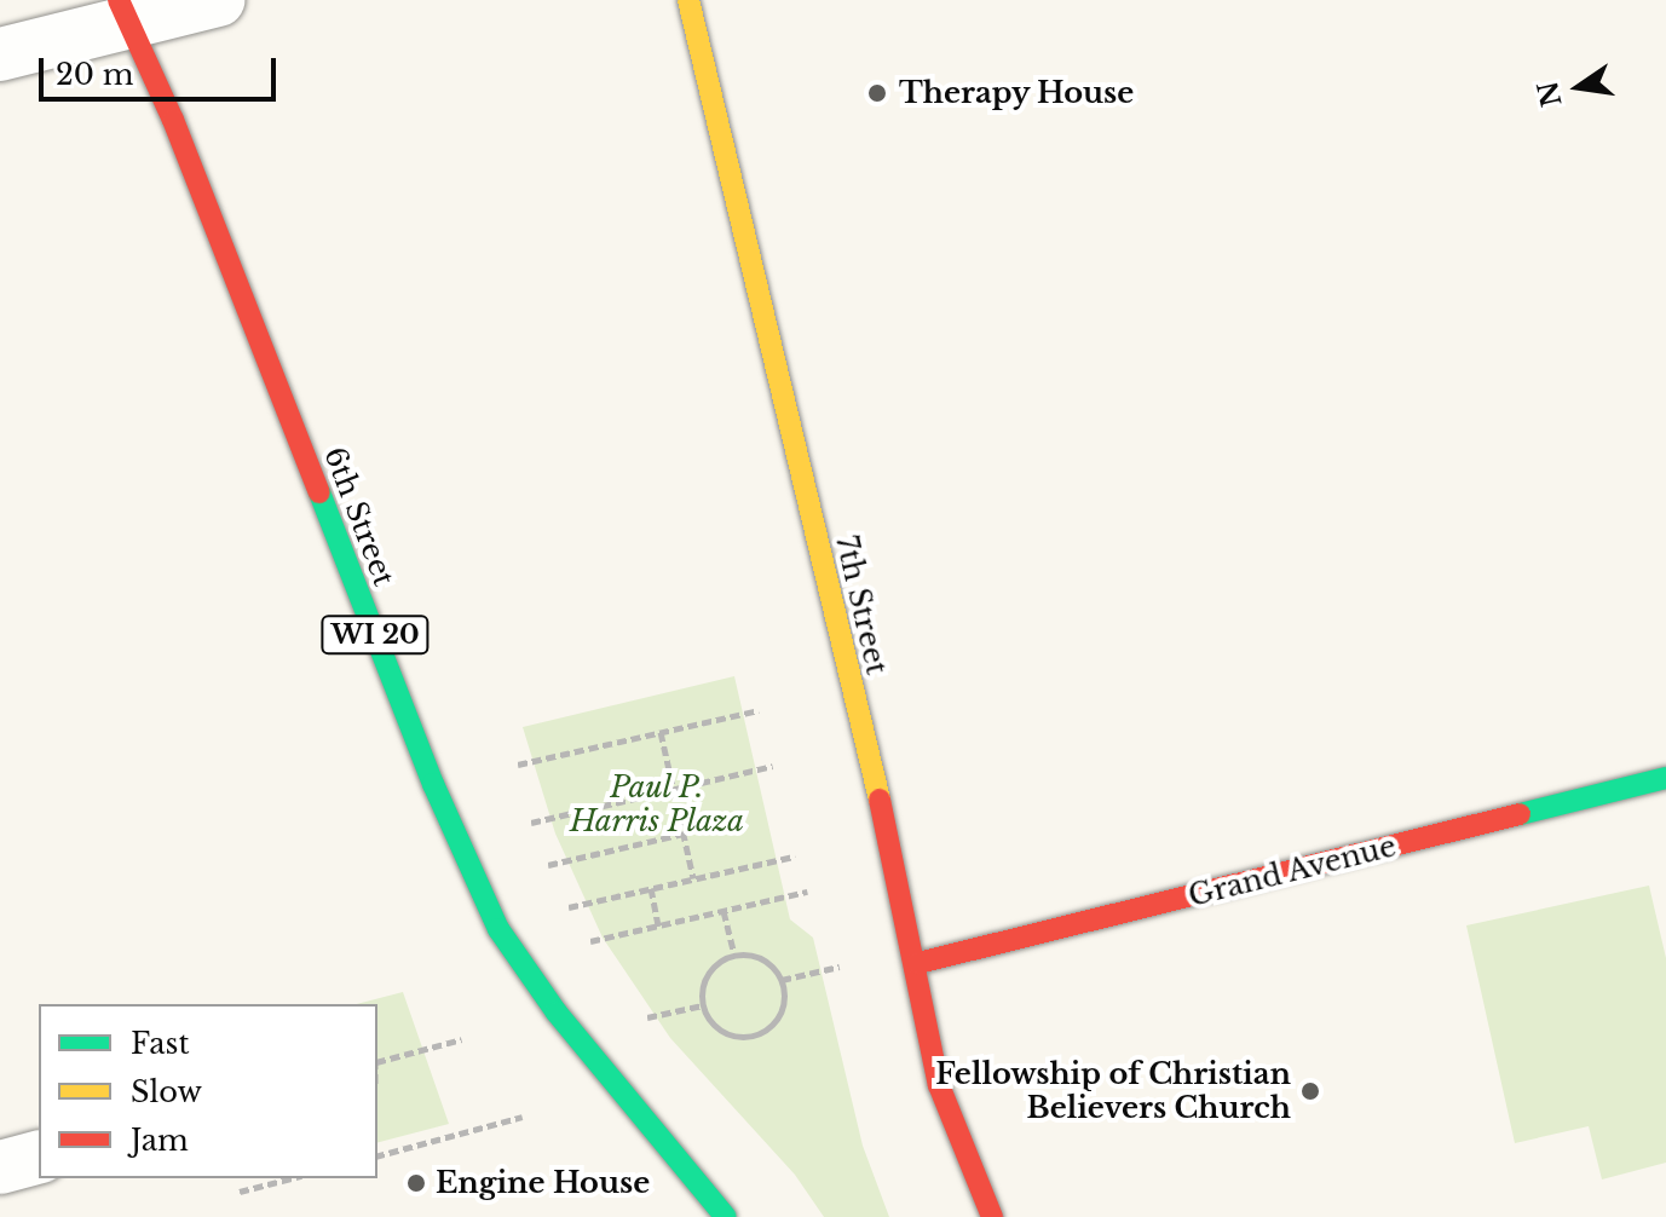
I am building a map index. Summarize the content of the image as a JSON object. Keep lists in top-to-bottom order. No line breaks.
{"streets":{"main road":["6th Street","7th Street","WI 20","Grand Avenue"]},"crossings":[["7th Street","Grand Avenue"]],"parks":["Paul P. Harris Plaza"],"places":["Therapy House","Fellowship of Christian Believers Church","Engine House"],"legend":["Fast","Slow","Jam"],"scale_bar":"20 m","north":"left"}
